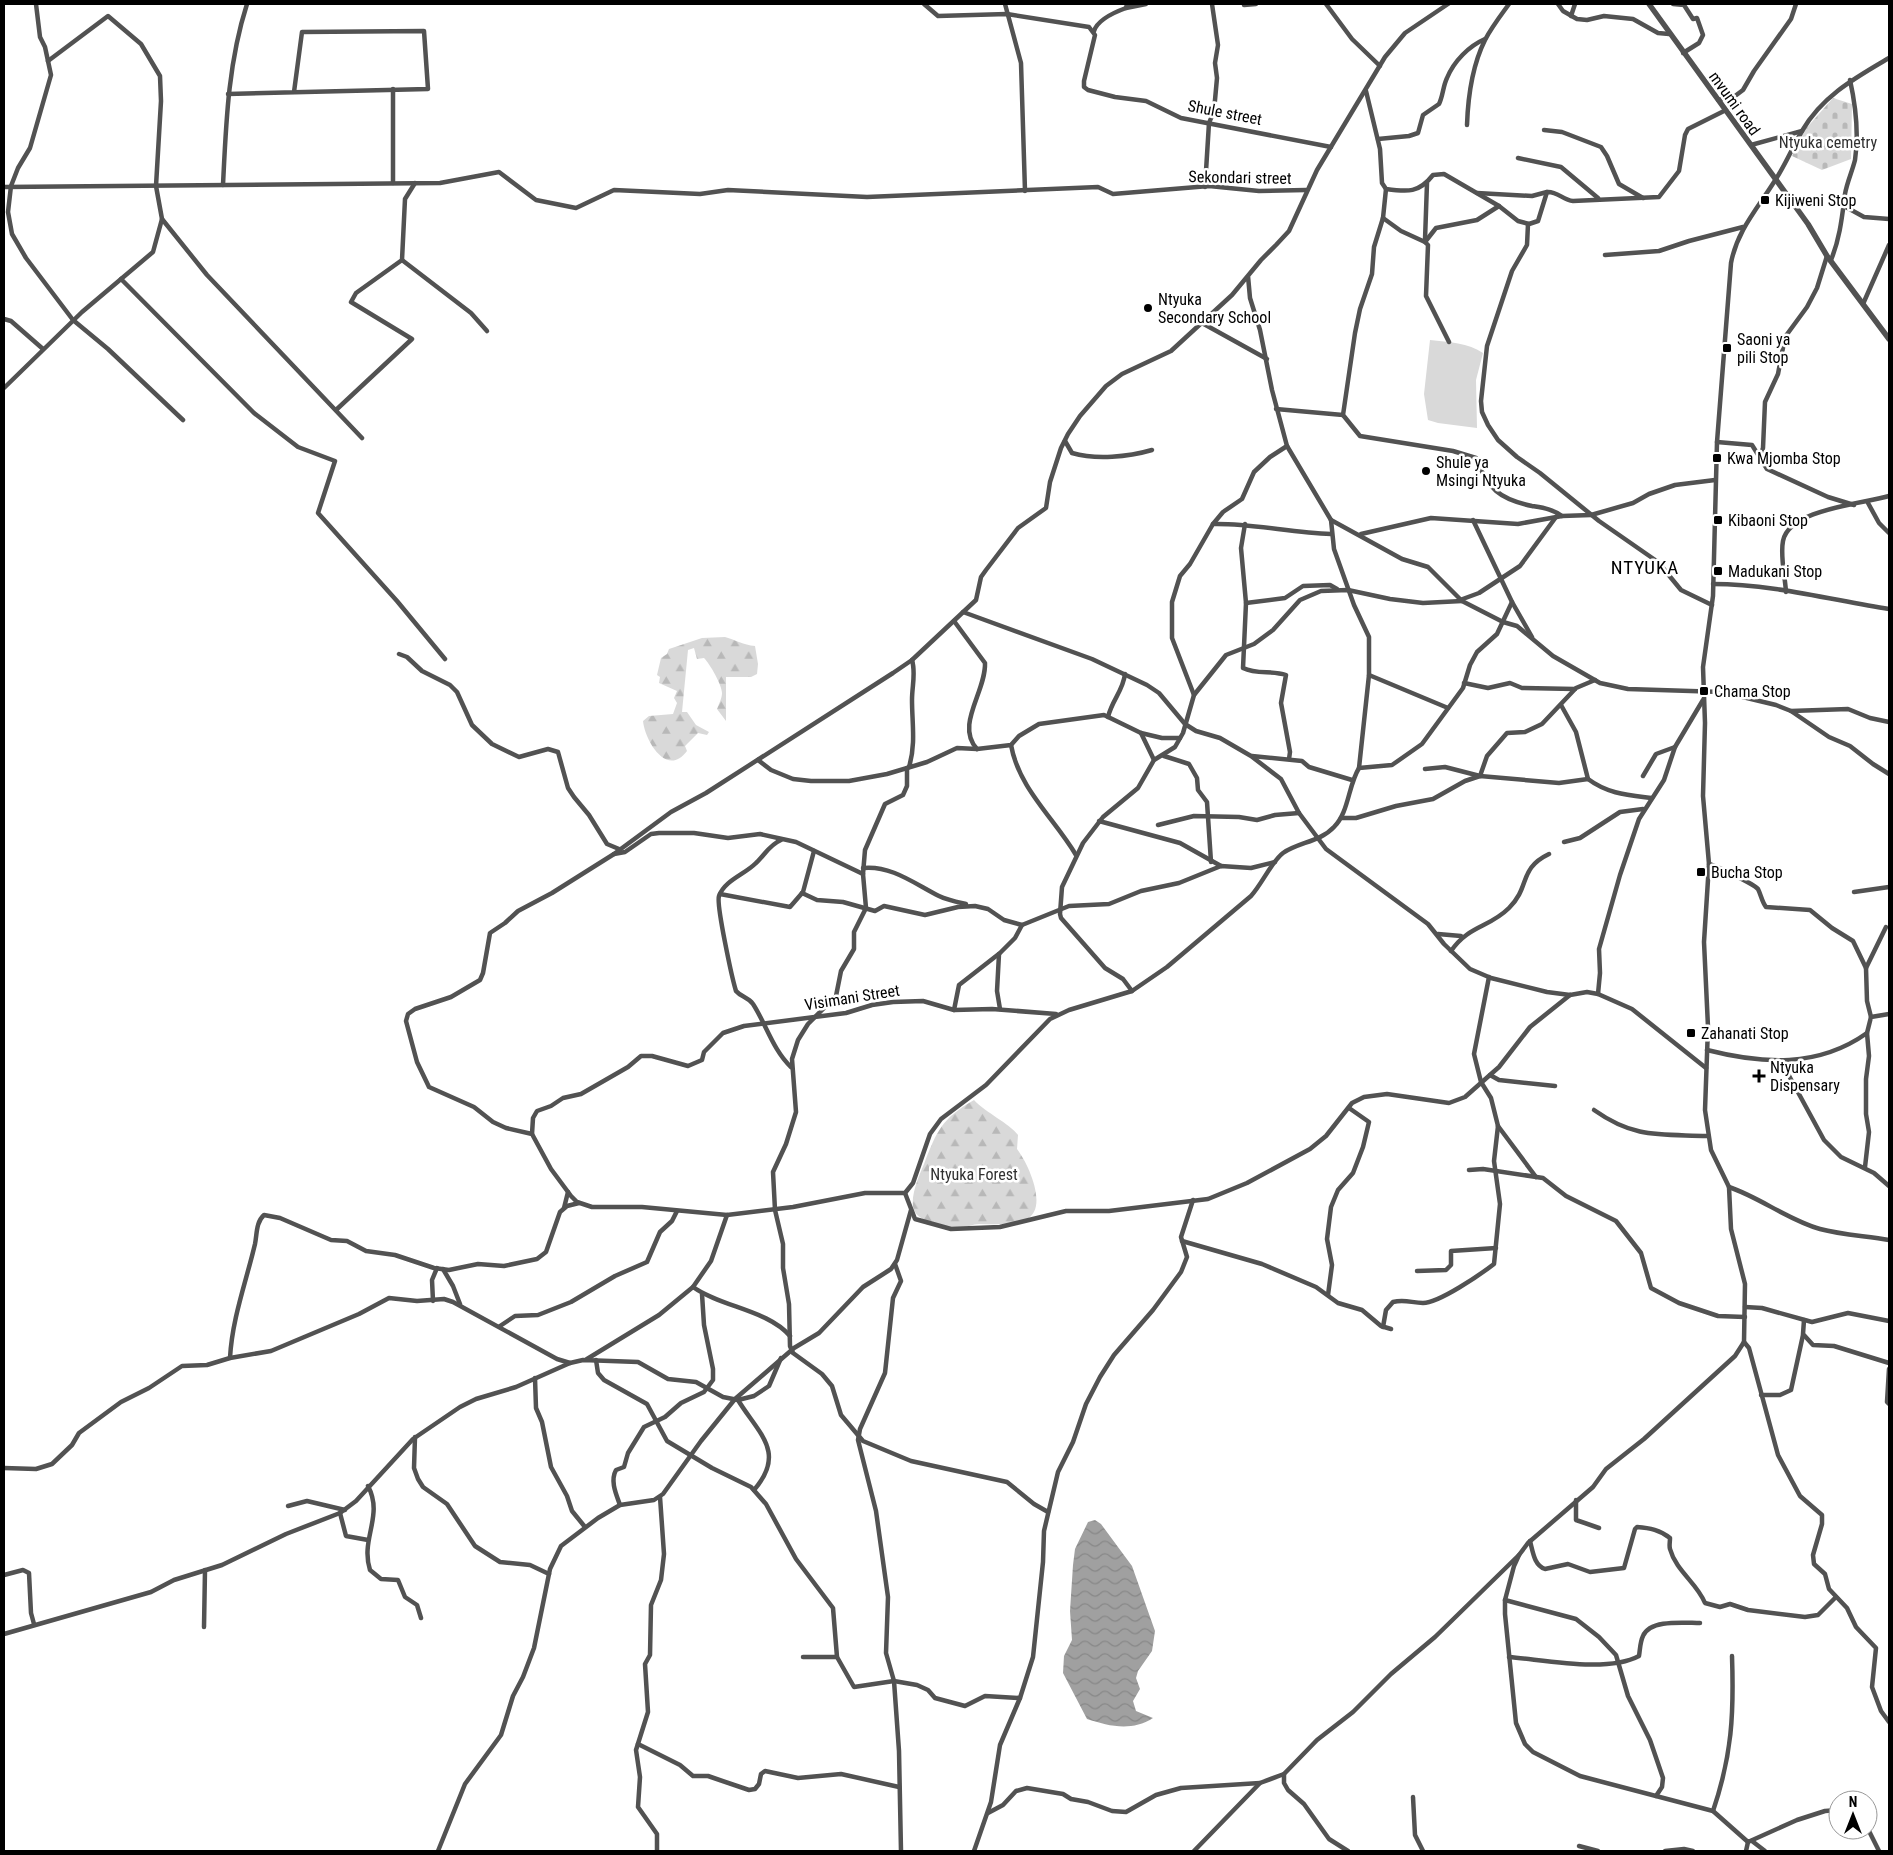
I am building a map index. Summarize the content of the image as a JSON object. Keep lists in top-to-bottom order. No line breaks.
{"streets":{"street":["mvumi road","Shule street","Sekondari street","Visimani Street"]},"districts":["NTYUKA"],"parks":["Ntyuka cemetry","Ntyuka Forest"],"places":{"transit":["Kijiweni Stop","Saoni ya pili Stop","Kwa Mjomba Stop","Kibaoni Stop","Madukani Stop","Chama Stop","Bucha Stop","Zahanati Stop"],"other":["Ntyuka Secondary School","Shule ya Msingi Ntyuka"],"health":["Ntyuka Dispensary"]},"north":"top"}
